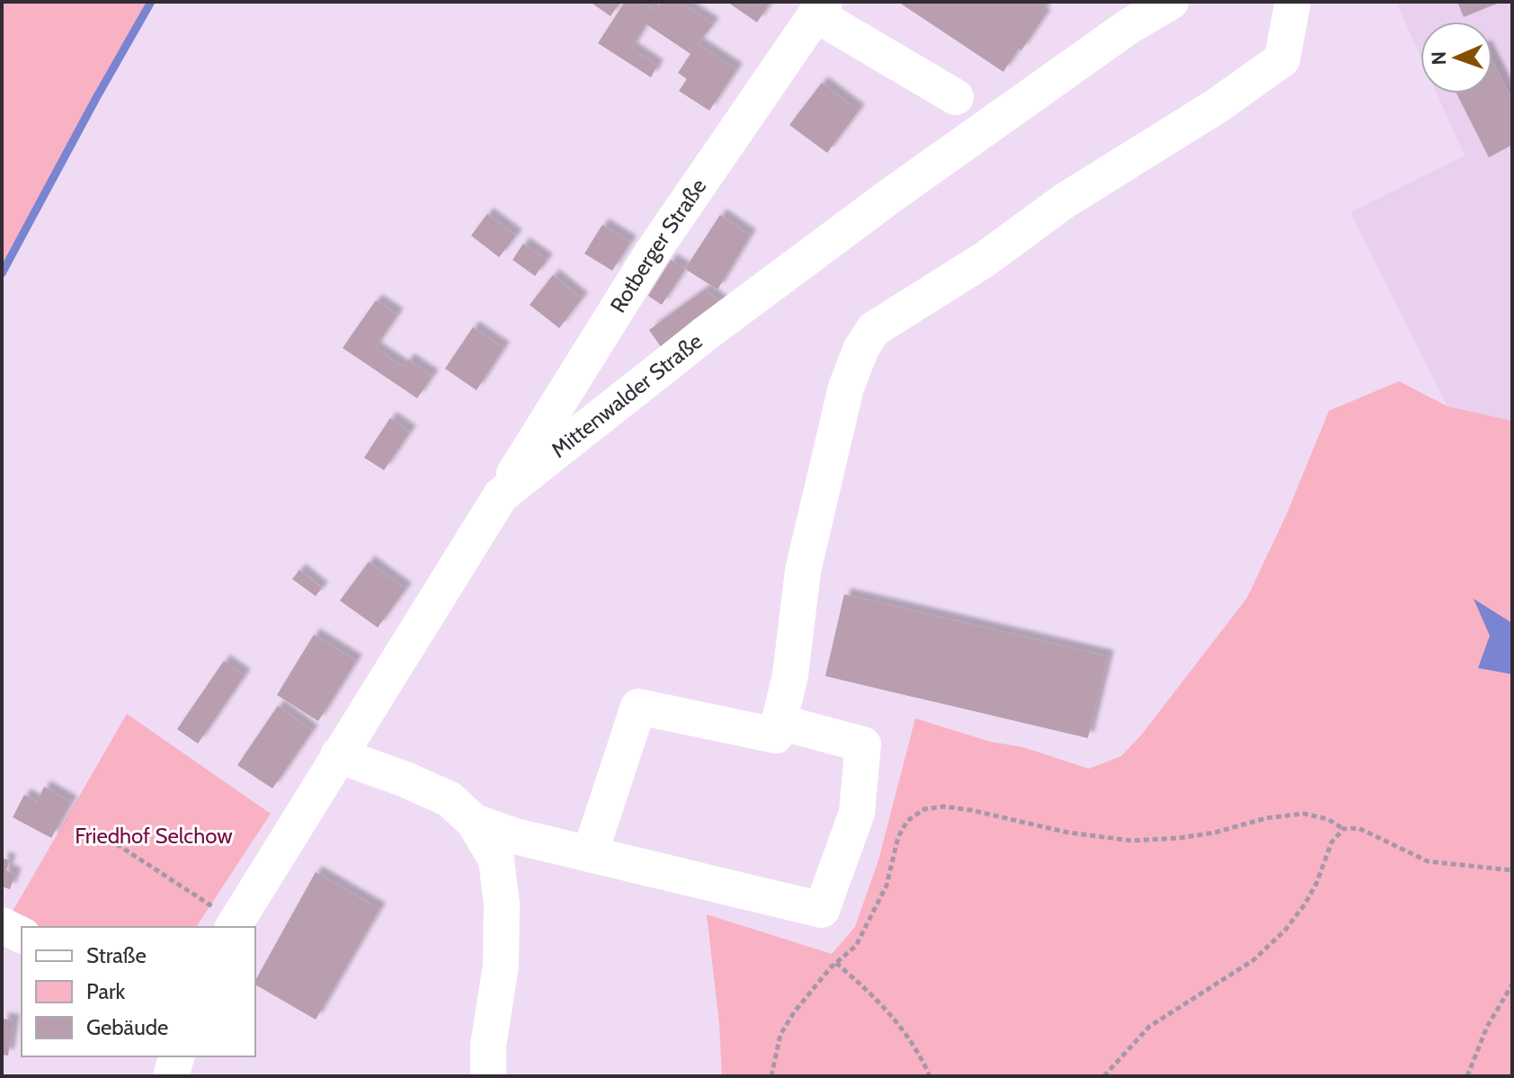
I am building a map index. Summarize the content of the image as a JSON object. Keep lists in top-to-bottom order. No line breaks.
{"streets":{"street":["Rotberger Straße","Mittenwalder Straße"]},"crossings":[["Rotberger Straße","Mittenwalder Straße"]],"parks":["Friedhof Selchow"],"legend":["Straße","Park","Gebäude"],"north":"left"}
